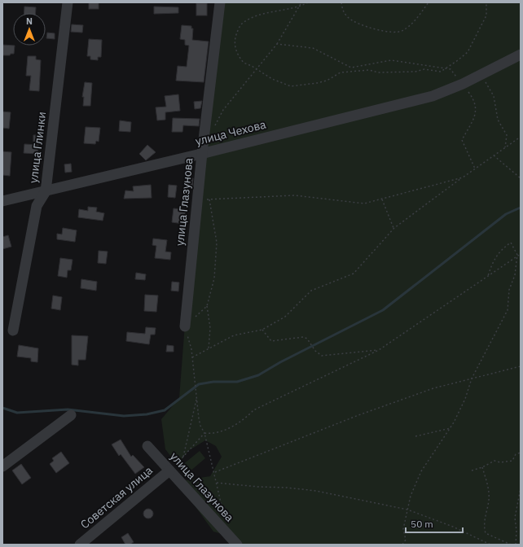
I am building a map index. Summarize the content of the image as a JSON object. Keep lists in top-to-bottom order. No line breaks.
{"streets":{"street":["улица Чехова","улица Глинки","улица Глазунова","Советская улица"]},"crossings":[["улица Чехова","улица Глинки"],["улица Чехова","улица Глазунова"],["улица Глазунова","Советская улица"]],"scale_bar":"50 m","north":"top"}
